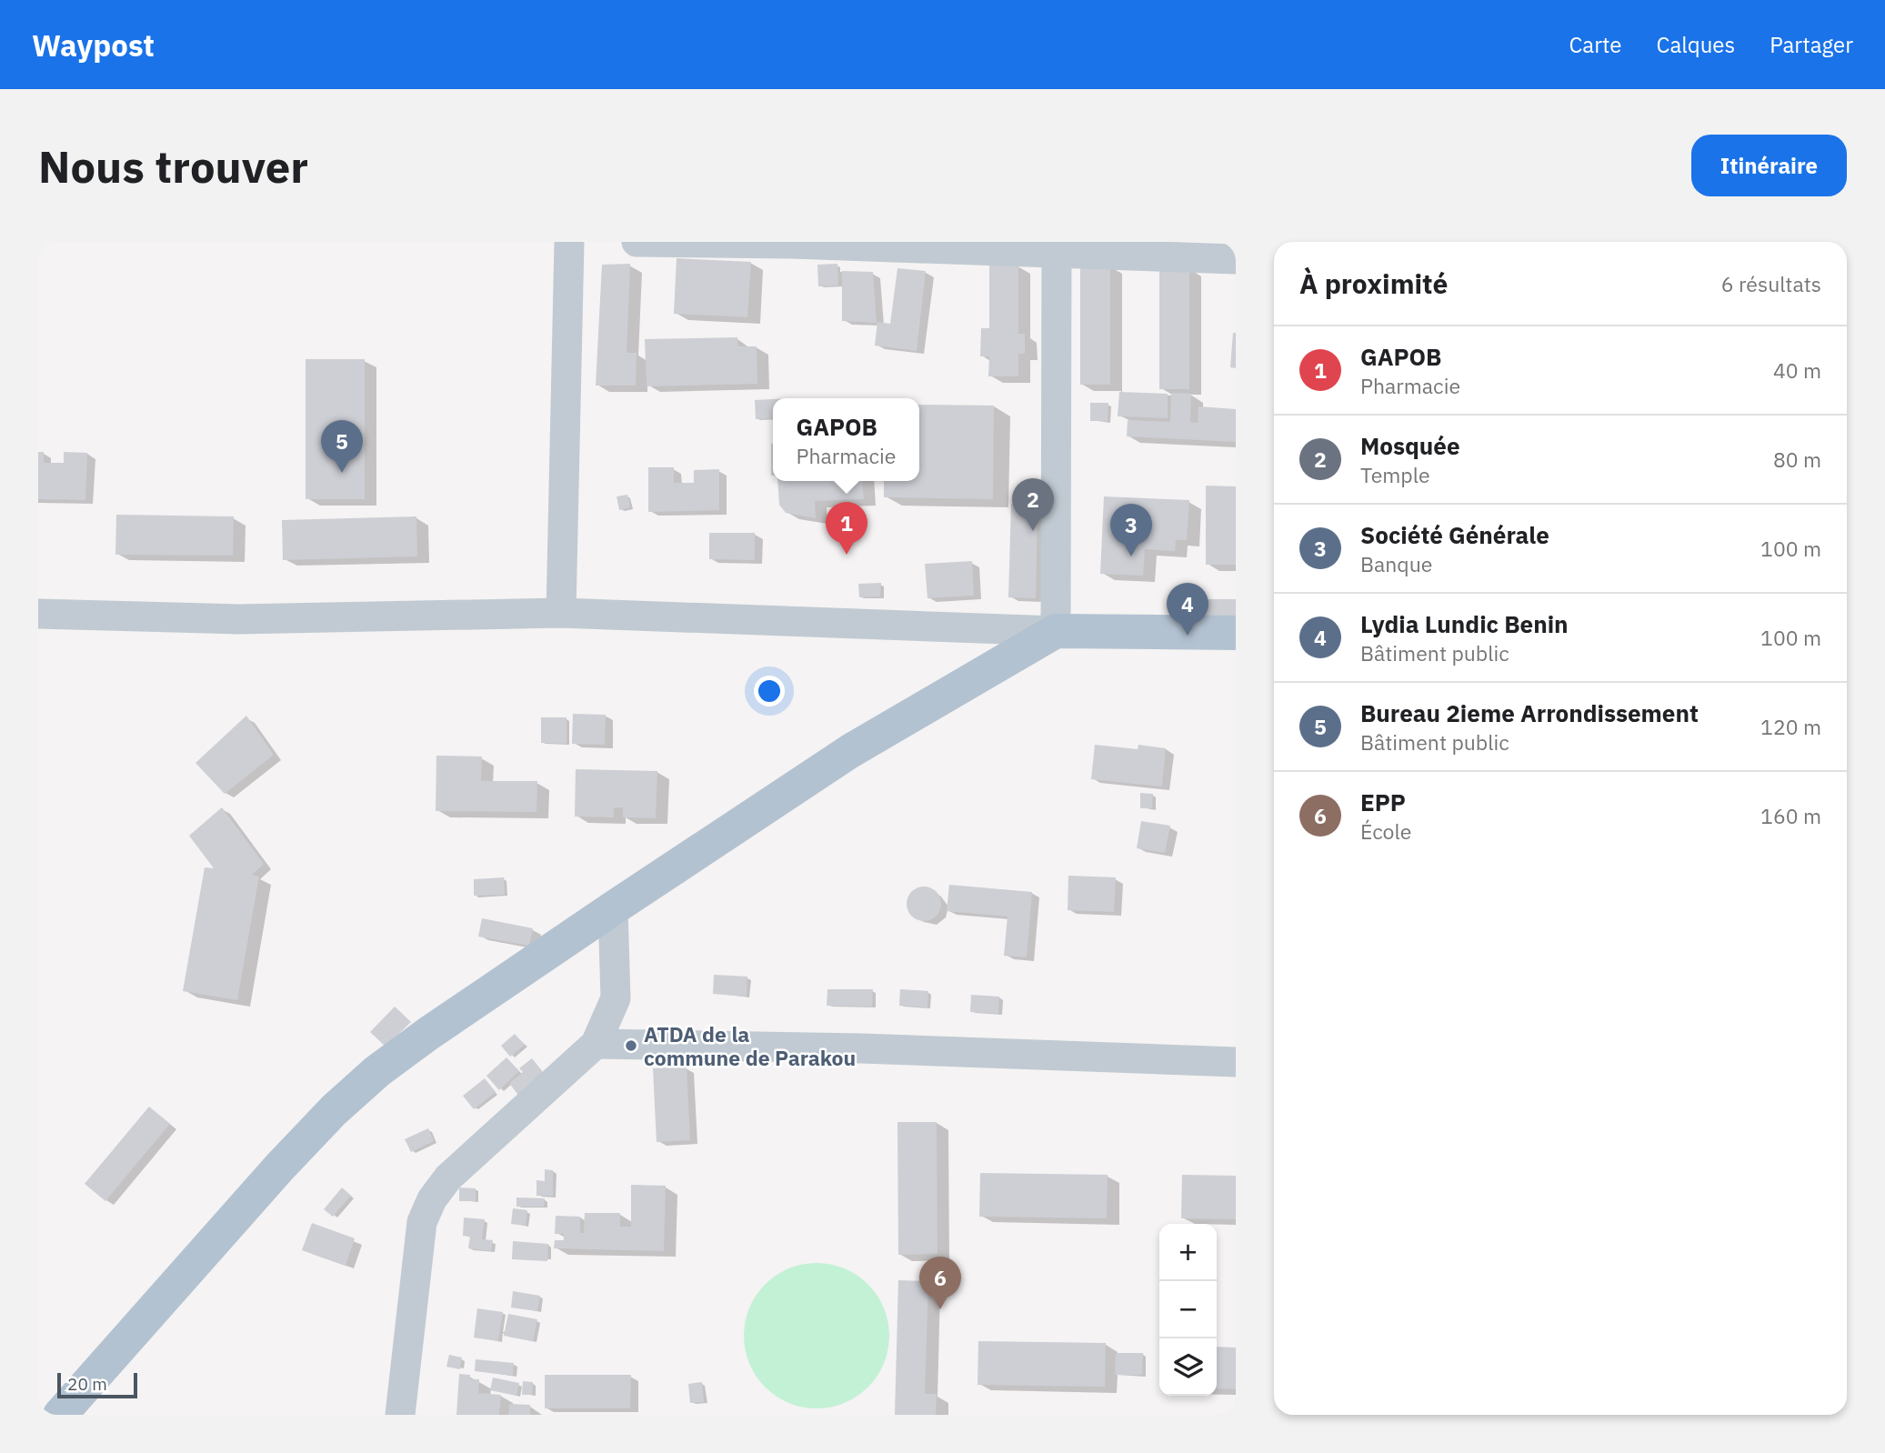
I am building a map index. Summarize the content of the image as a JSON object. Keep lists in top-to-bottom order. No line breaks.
{"places":["ATDA de la commune de Parakou"],"scale_bar":"20 m","page":{"header":"Waypost","nav":["Carte","Calques","Partager"],"buttons":"Itinéraire","title":"Nous trouver","heading":["À proximité","6 résultats"],"list":[{"mark":"1","name":"GAPOB","note":"Pharmacie","value":"40 m"},{"mark":"2","name":"Mosquée","note":"Temple","value":"80 m"},{"mark":"3","name":"Société Générale","note":"Banque","value":"100 m"},{"mark":"4","name":"Lydia Lundic Benin","note":"Bâtiment public","value":"100 m"},{"mark":"5","name":"Bureau 2ieme Arrondissement","note":"Bâtiment public","value":"120 m"},{"mark":"6","name":"EPP","note":"École","value":"160 m"}],"popup":["GAPOB","Pharmacie"],"pins":["5","2","1","3","4","6"],"map_buttons":["+","−"],"scale":"20 m"}}
